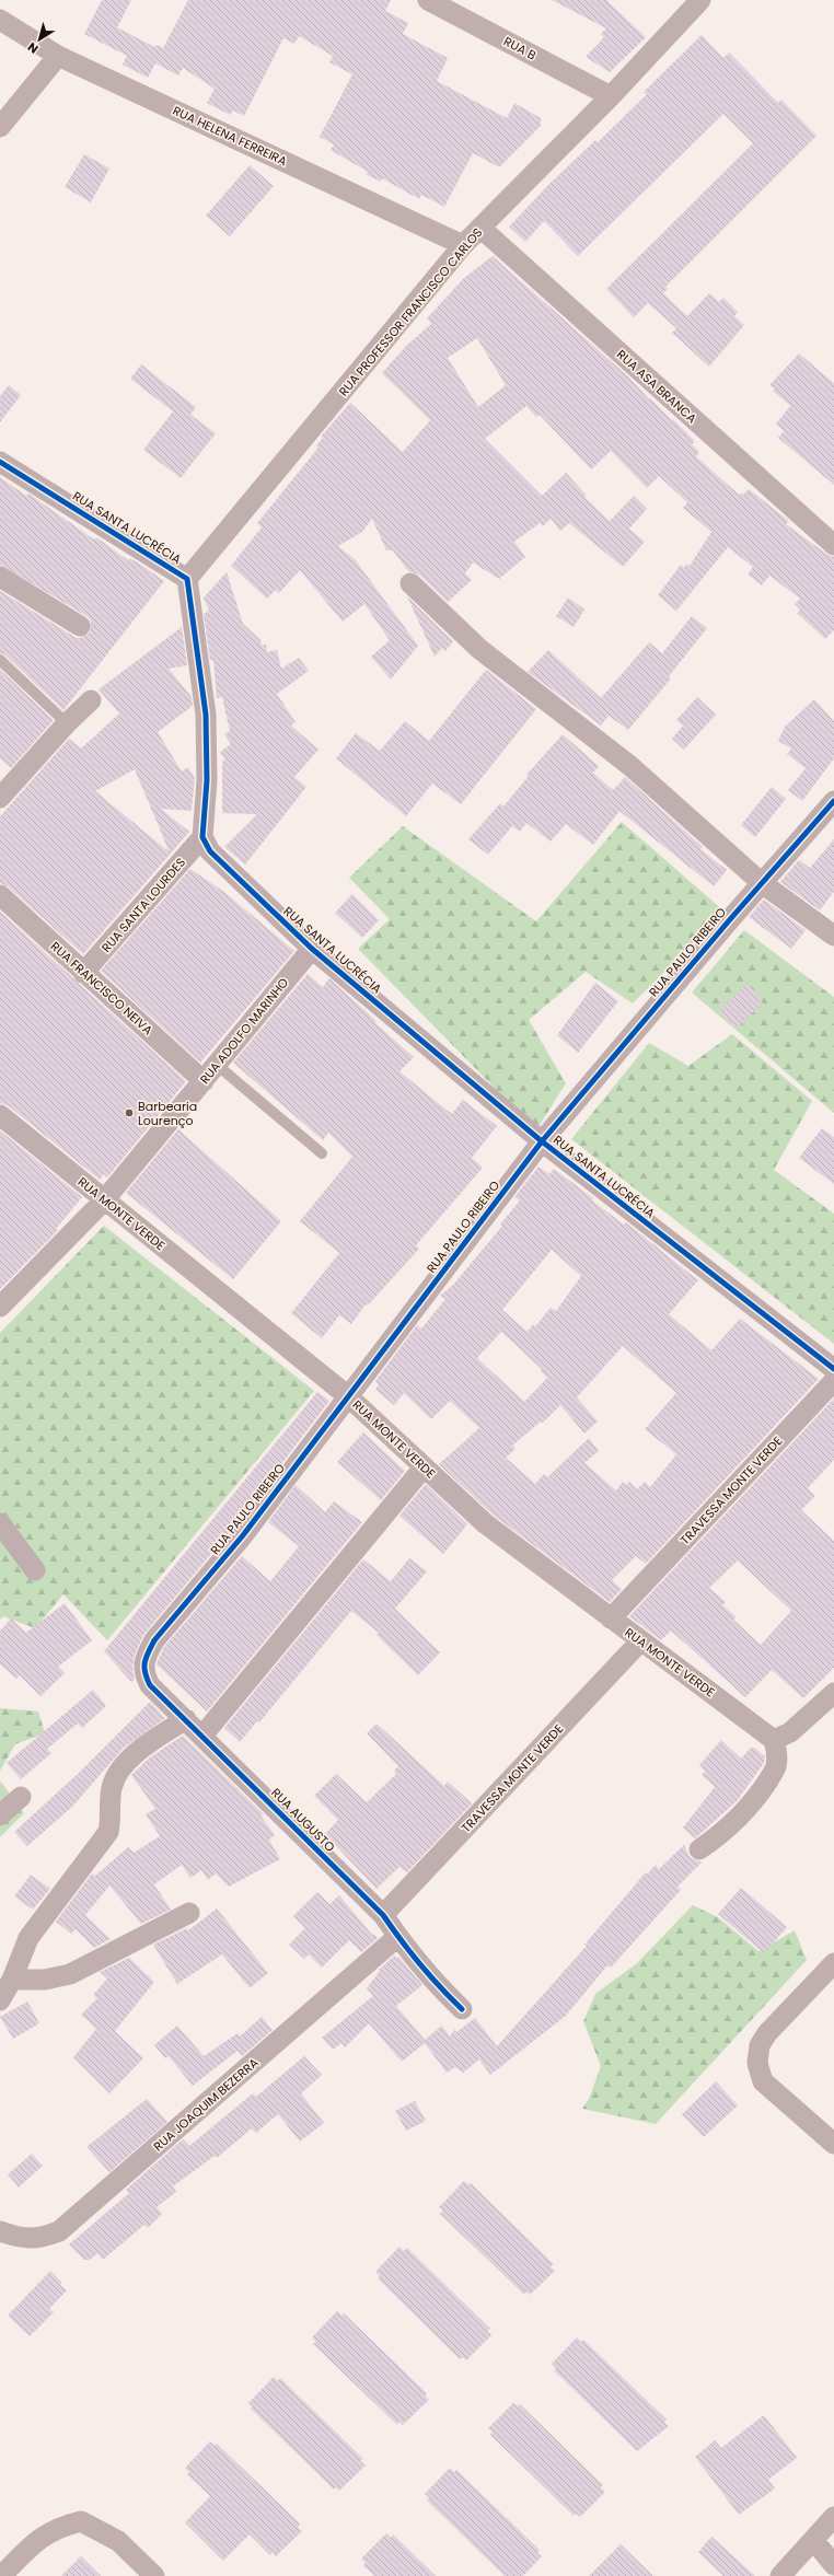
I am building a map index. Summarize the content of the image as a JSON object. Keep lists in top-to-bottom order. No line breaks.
{"streets":{"street":["RUA B","RUA HELENA FERREIRA","RUA PROFESSOR FRANCISCO CARLOS","RUA ASA BRANCA","RUA SANTA LUCRÉCIA","RUA SANTA LOURDES","RUA PAULO RIBEIRO","RUA FRANCISCO NEIVA","RUA ADOLFO MARINHO","RUA MONTE VERDE","TRAVESSA MONTE VERDE","RUA AUGUSTO","RUA JOAQUIM BEZERRA"]},"crossings":[["RUA B","RUA PROFESSOR FRANCISCO CARLOS"],["RUA HELENA FERREIRA","RUA PROFESSOR FRANCISCO CARLOS"],["RUA PROFESSOR FRANCISCO CARLOS","RUA ASA BRANCA"],["RUA PROFESSOR FRANCISCO CARLOS","RUA SANTA LUCRÉCIA"],["RUA SANTA LUCRÉCIA","RUA SANTA LOURDES"],["RUA SANTA LUCRÉCIA","RUA PAULO RIBEIRO"],["RUA SANTA LUCRÉCIA","RUA ADOLFO MARINHO"],["RUA SANTA LOURDES","RUA FRANCISCO NEIVA"],["RUA PAULO RIBEIRO","RUA MONTE VERDE"],["RUA PAULO RIBEIRO","RUA AUGUSTO"],["RUA FRANCISCO NEIVA","RUA ADOLFO MARINHO"],["RUA ADOLFO MARINHO","RUA MONTE VERDE"],["RUA MONTE VERDE","TRAVESSA MONTE VERDE"],["TRAVESSA MONTE VERDE","RUA AUGUSTO"],["RUA AUGUSTO","RUA JOAQUIM BEZERRA"]],"places":["Barbearia Lourenço"],"north":"bottom left"}
